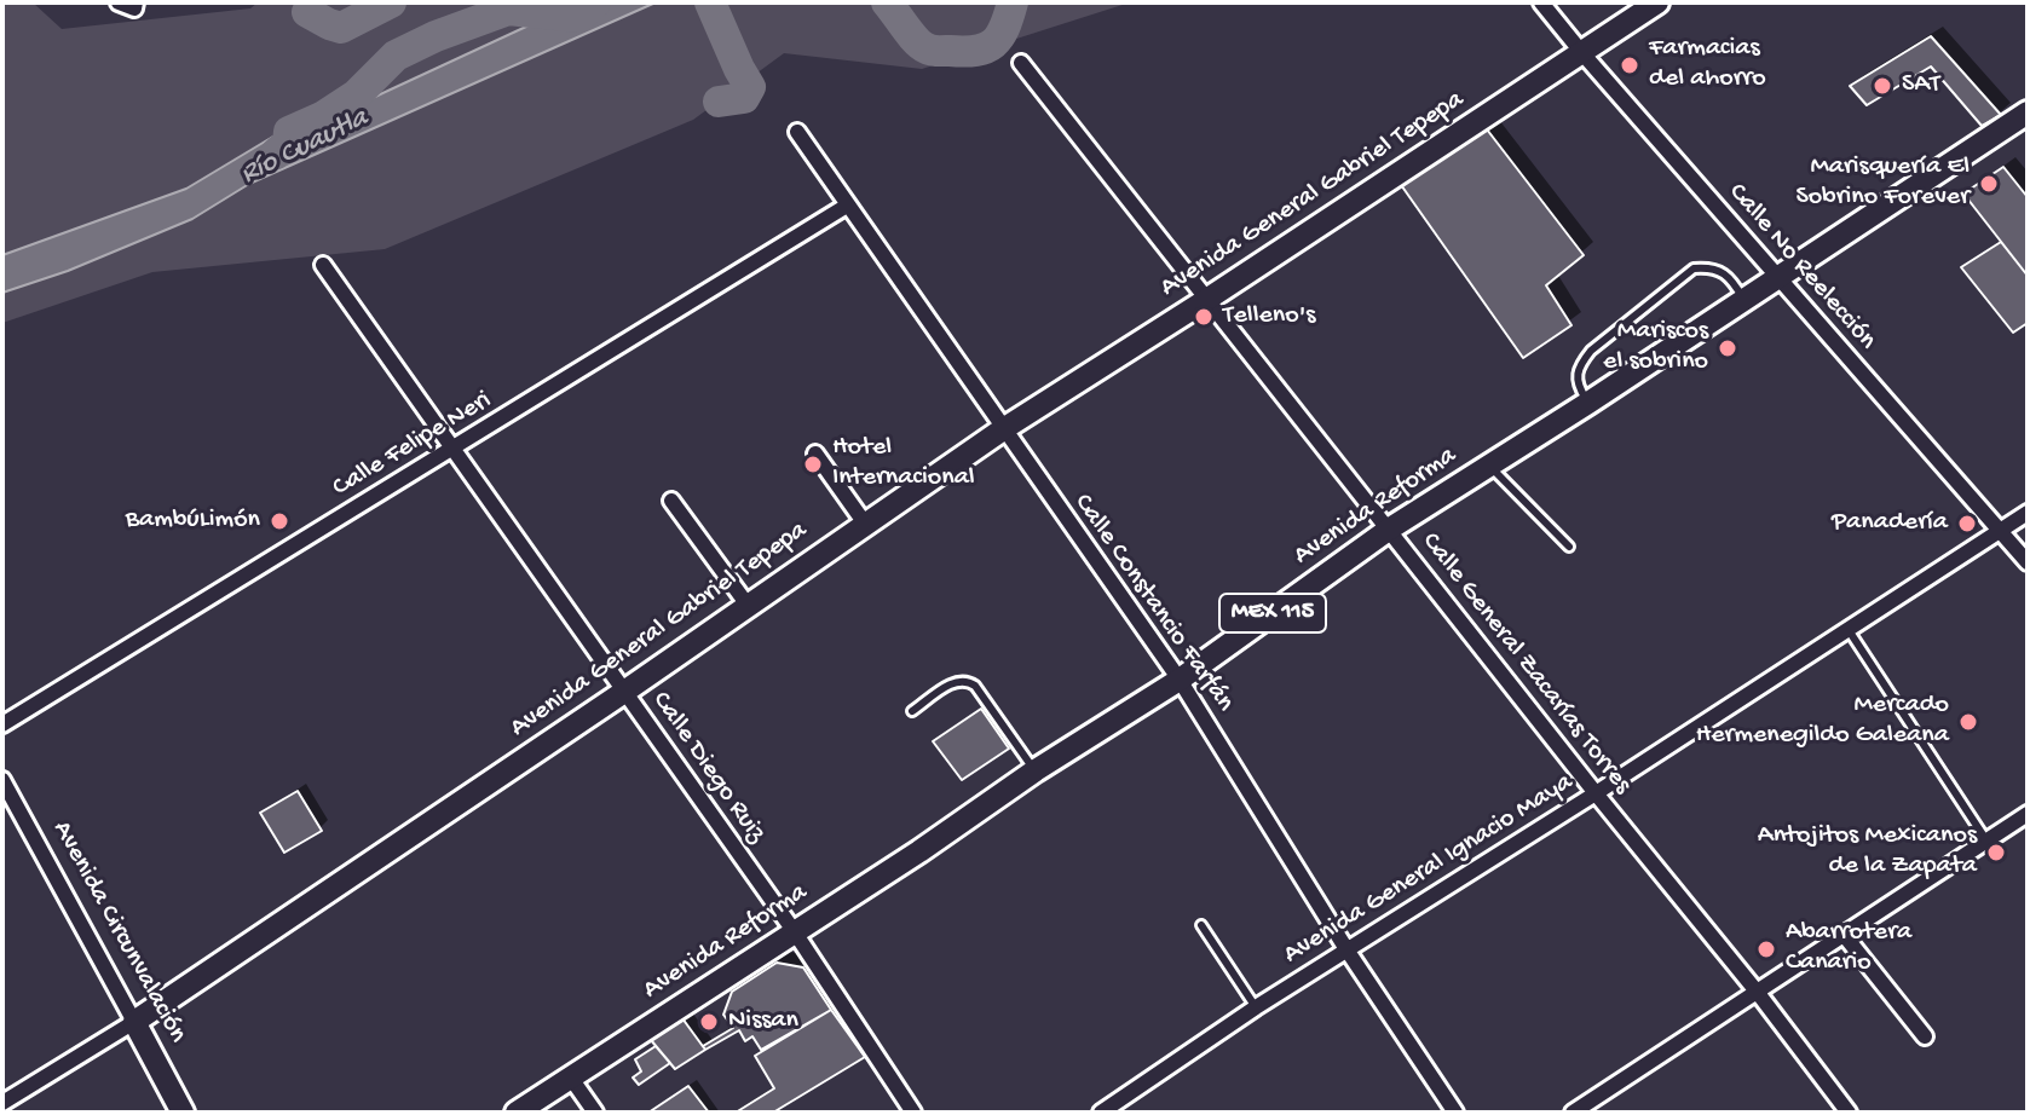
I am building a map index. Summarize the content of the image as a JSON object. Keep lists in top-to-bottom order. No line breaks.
{"streets":{"main road":["Avenida General Gabriel Tepepa","Avenida Reforma","MEX 115","Avenida Circunvalación"],"street":["Calle No Reelección","Calle Felipe Neri","Calle Constancio Farfán","Calle General Zacarías Torres","Calle Diego Ruiz","Avenida General Ignacio Maya"]},"crossings":[["Avenida General Gabriel Tepepa","Calle No Reelección"],["Avenida General Gabriel Tepepa","Calle Constancio Farfán"],["Avenida General Gabriel Tepepa","Calle General Zacarías Torres"],["Avenida General Gabriel Tepepa","Calle Diego Ruiz"],["Avenida General Gabriel Tepepa","Avenida Circunvalación"],["Calle No Reelección","Avenida Reforma"],["Calle No Reelección","Avenida General Ignacio Maya"],["Calle Felipe Neri","Calle Constancio Farfán"],["Calle Felipe Neri","Calle Diego Ruiz"],["Avenida Reforma","Calle Constancio Farfán"],["Avenida Reforma","Calle General Zacarías Torres"],["Avenida Reforma","Calle Diego Ruiz"],["Calle Constancio Farfán","Avenida General Ignacio Maya"],["Calle General Zacarías Torres","Avenida General Ignacio Maya"]],"water":["Río Cuautla"],"places":["Farmacias del ahorro","SAT","Marisquería El Sobrino Forever","Telleno's","Mariscos el sobrino","Hotel Internacional","BambúLimón","Panadería","Mercado Hermenegildo Galeana","Antojitos Mexicanos de la Zapata","Abarrotera Canario","Nissan"]}
